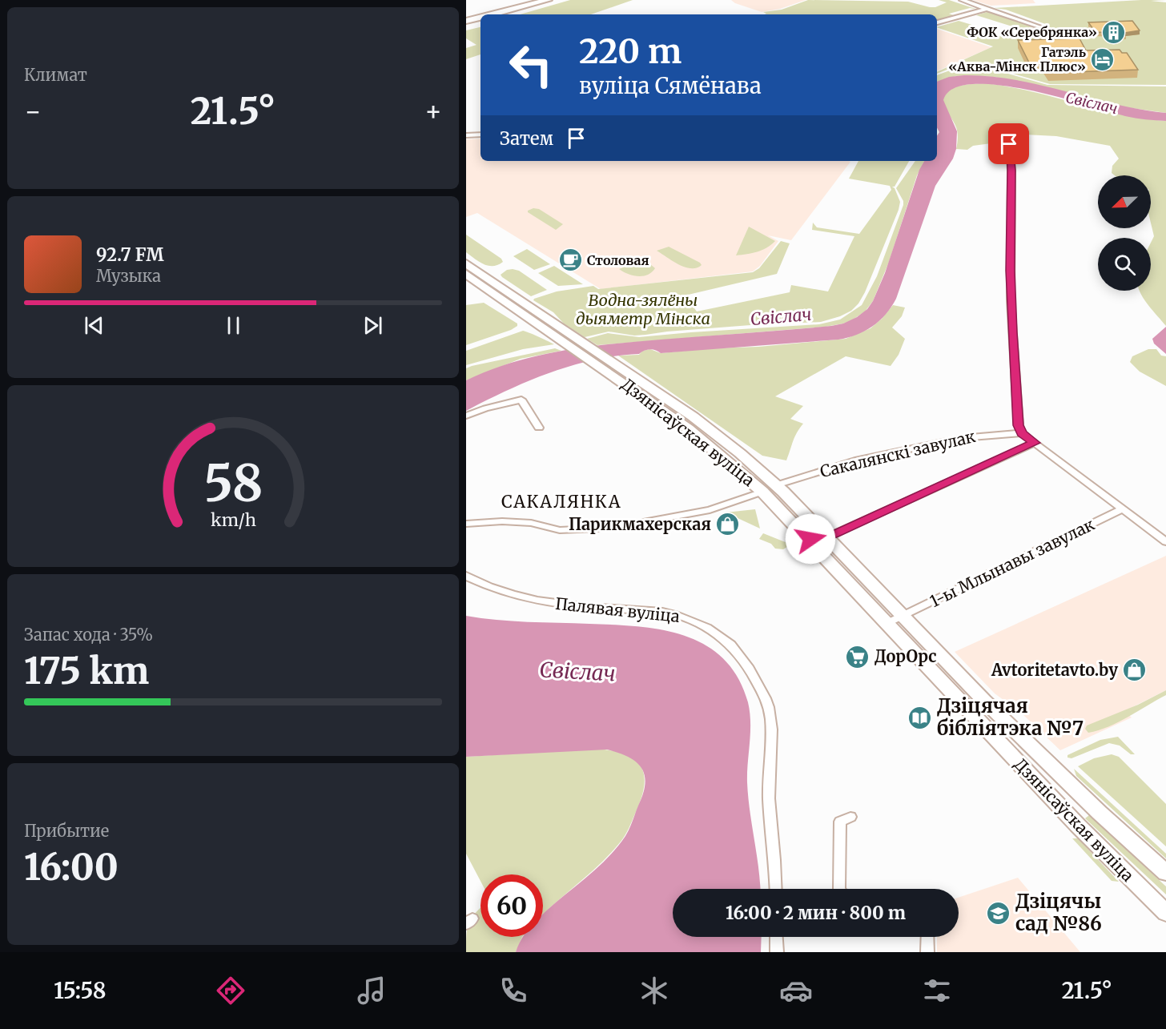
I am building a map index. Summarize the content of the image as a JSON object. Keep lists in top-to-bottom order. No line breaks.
{"streets":{"main road":["Дзянісаўская вуліца"],"street":["Сакалянскі завулак","1-ы Млынавы завулак","Палявая вуліца"]},"crossings":[["Дзянісаўская вуліца","Сакалянскі завулак"],["Дзянісаўская вуліца","1-ы Млынавы завулак"]],"districts":["САКАЛЯНКА"],"water":["Свіслач"],"parks":["Водна-зялёны дыяметр Мінска"],"places":{"building":["ФОК «Серебрянка»"],"hotel":["Гатэль «Аква-Мінск Плюс»"],"cafe":["Столовая"],"shop":["Парикмахерская","Avtoritetavto.by"],"supermarket":["ДорОрс"],"library":["Дзіцячая бібліятэка №7"],"school or university":["Дзіцячы сад №86"]},"north":"bottom left","page":{"tile":["Климат",["Запас хода · 35%","175 km"],["Прибытие","16:00"]],"turn":["220 m","вуліца Сямёнава"],"heat":["−","21.5°","+"],"then":"Затем","song":["92.7 FM","Музыка"],"limit":"60","trip":"16:00 · 2 мин · 800 m","tabs":["15:58","21.5°"],"gauge":["58","km/h"]}}
